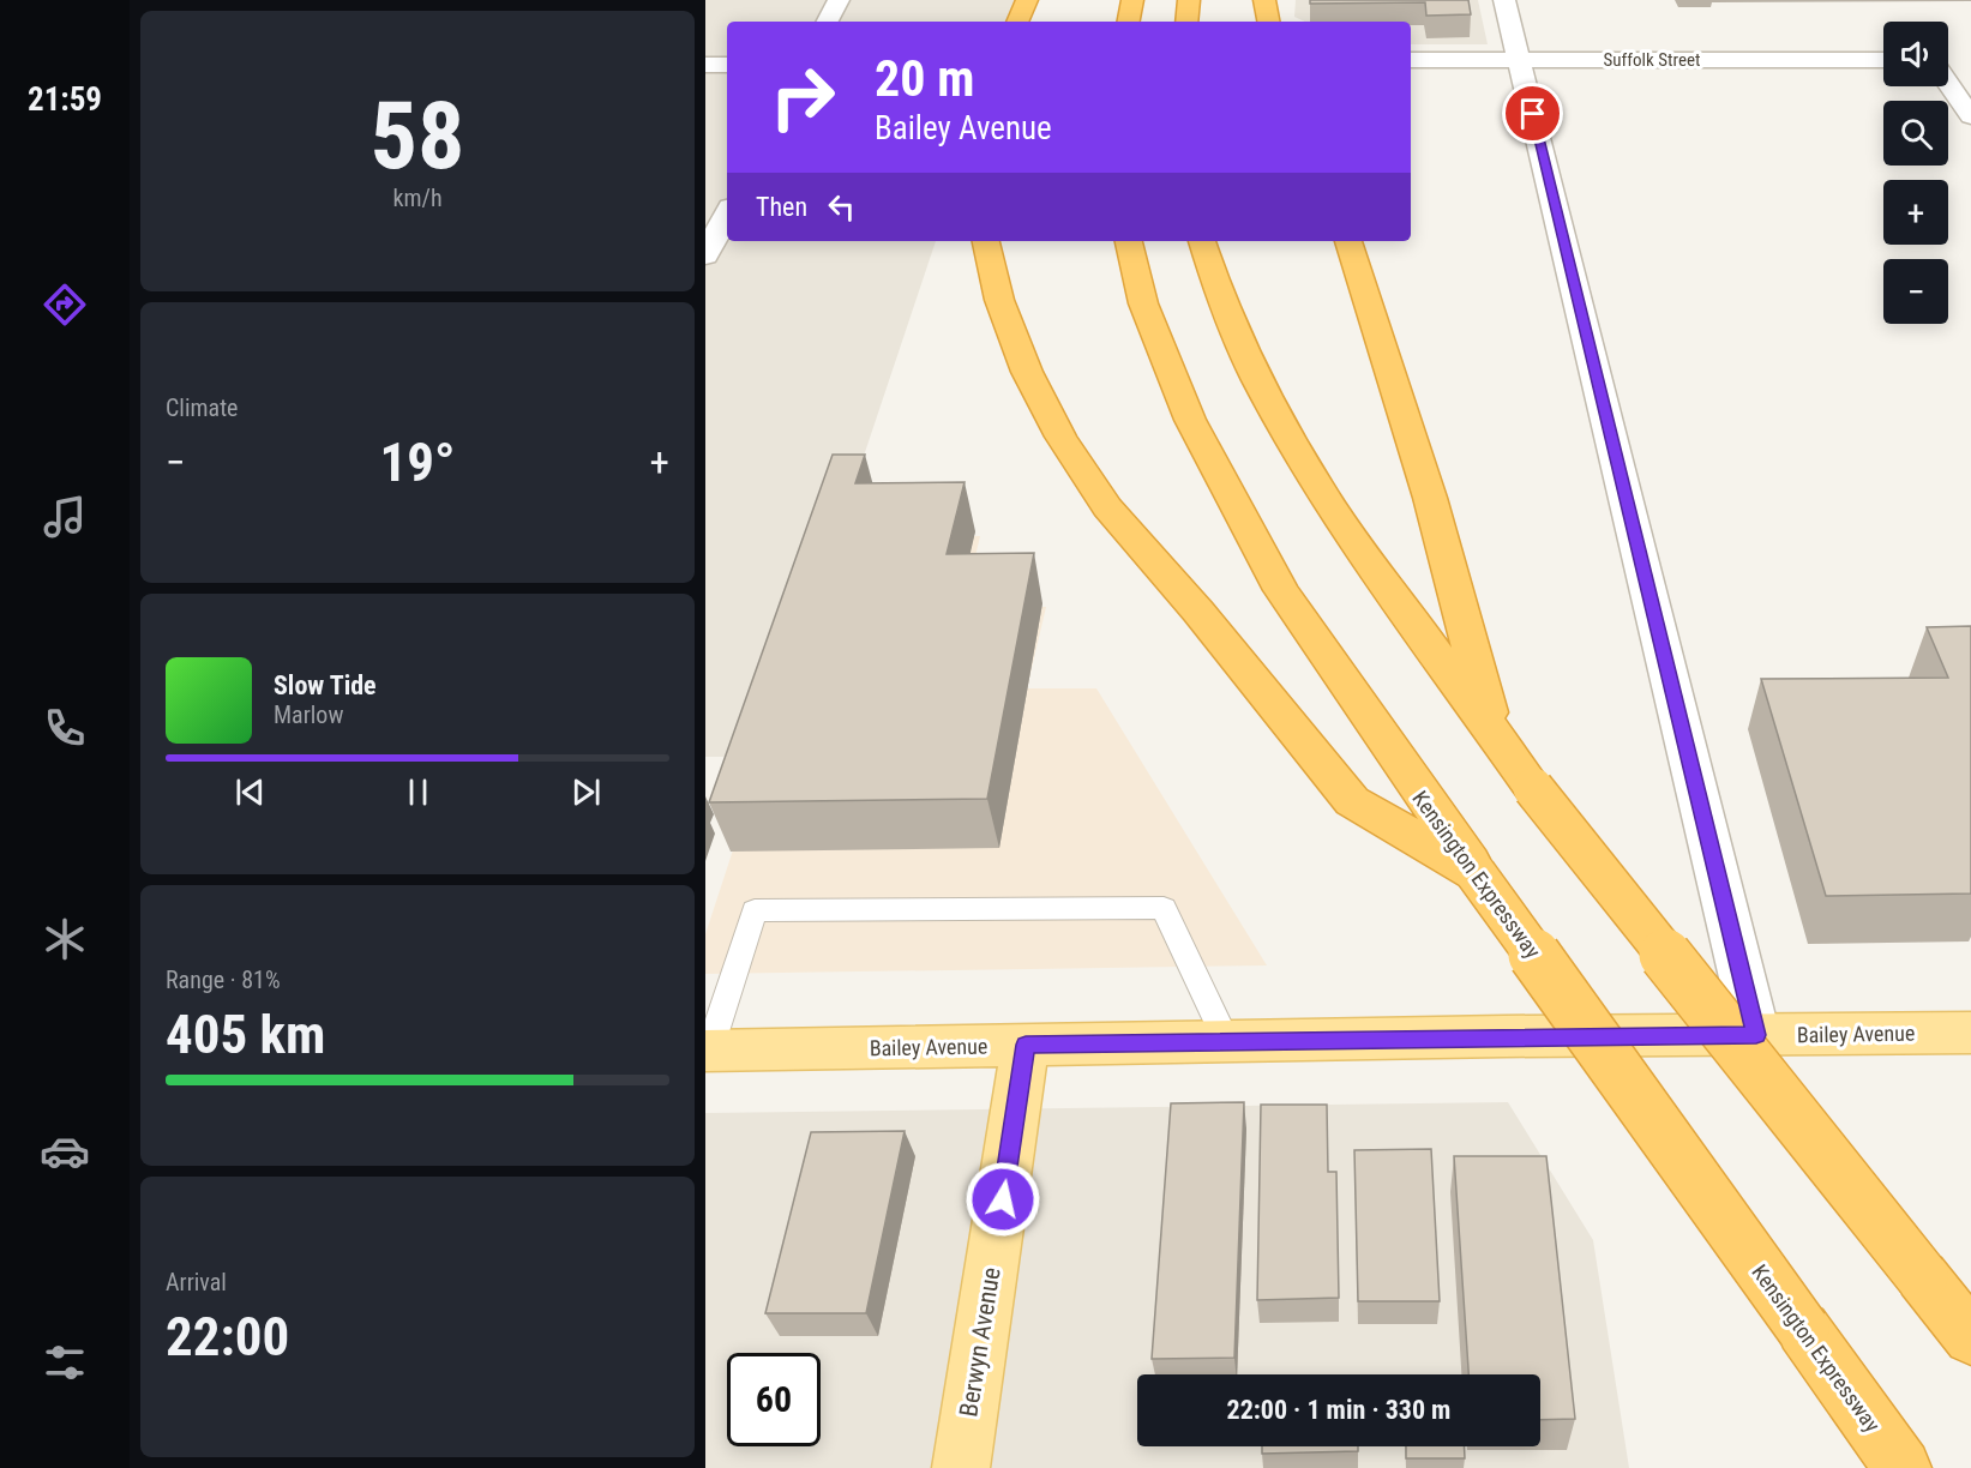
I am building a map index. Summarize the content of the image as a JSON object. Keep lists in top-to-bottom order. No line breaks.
{"streets":{"highway":["Kensington Expressway"],"main road":["Bailey Avenue","Berwyn Avenue"],"street":["Suffolk Street"]},"crossings":[["Bailey Avenue","Berwyn Avenue"]],"page":{"tabs":"21:59","tile":[["58","km/h"],"Climate",["Range · 81%","405 km"],["Arrival","22:00"]],"map_buttons":["+","−"],"turn":["20 m","Bailey Avenue"],"then":"Then","heat":["−","19°","+"],"song":["Slow Tide","Marlow"],"limit":"60","trip":"22:00 · 1 min · 330 m"}}
